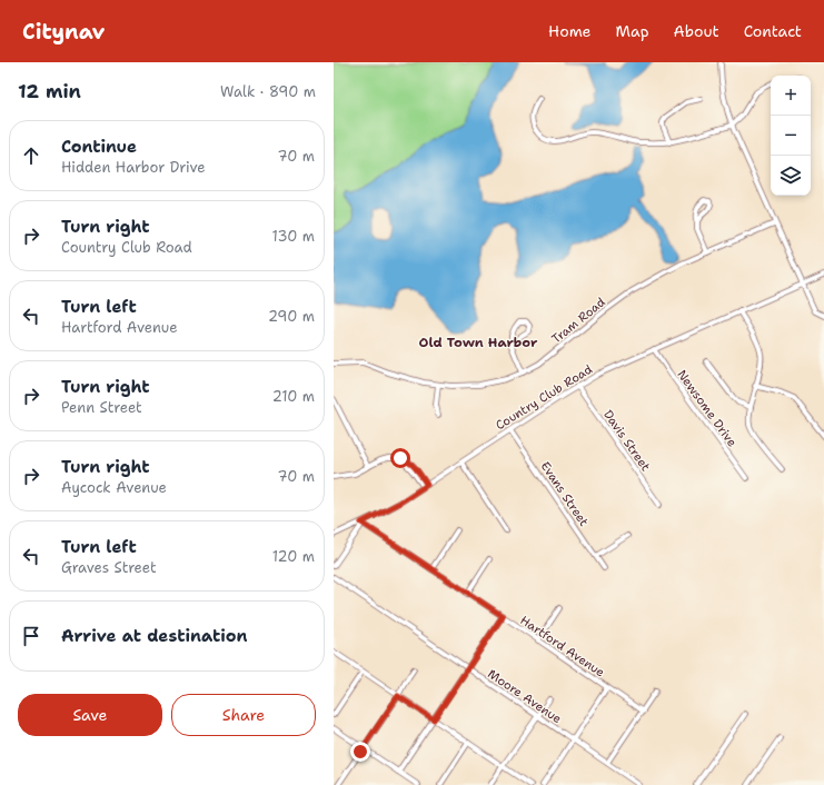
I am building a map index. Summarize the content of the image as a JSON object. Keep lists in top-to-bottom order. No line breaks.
{"streets":{"street":["Tram Road","Country Club Road","Newsome Drive","Davis Street","Evans Street","Hartford Avenue","Moore Avenue"]},"crossings":[["Country Club Road","Newsome Drive"],["Country Club Road","Davis Street"],["Country Club Road","Evans Street"],["Country Club Road","Hartford Avenue"]],"districts":["Old Town Harbor"],"page":{"header":"Citynav","nav":["Home","Map","About","Contact"],"heading":["12 min","Walk · 890 m"],"map_buttons":["+","−"],"list":[["Continue","Hidden Harbor Drive","70 m"],["Turn right","Country Club Road","130 m"],["Turn left","Hartford Avenue","290 m"],["Turn right","Penn Street","210 m"],["Turn right","Aycock Avenue","70 m"],["Turn left","Graves Street","120 m"],"Arrive at destination"],"buttons":["Save","Share"]}}
